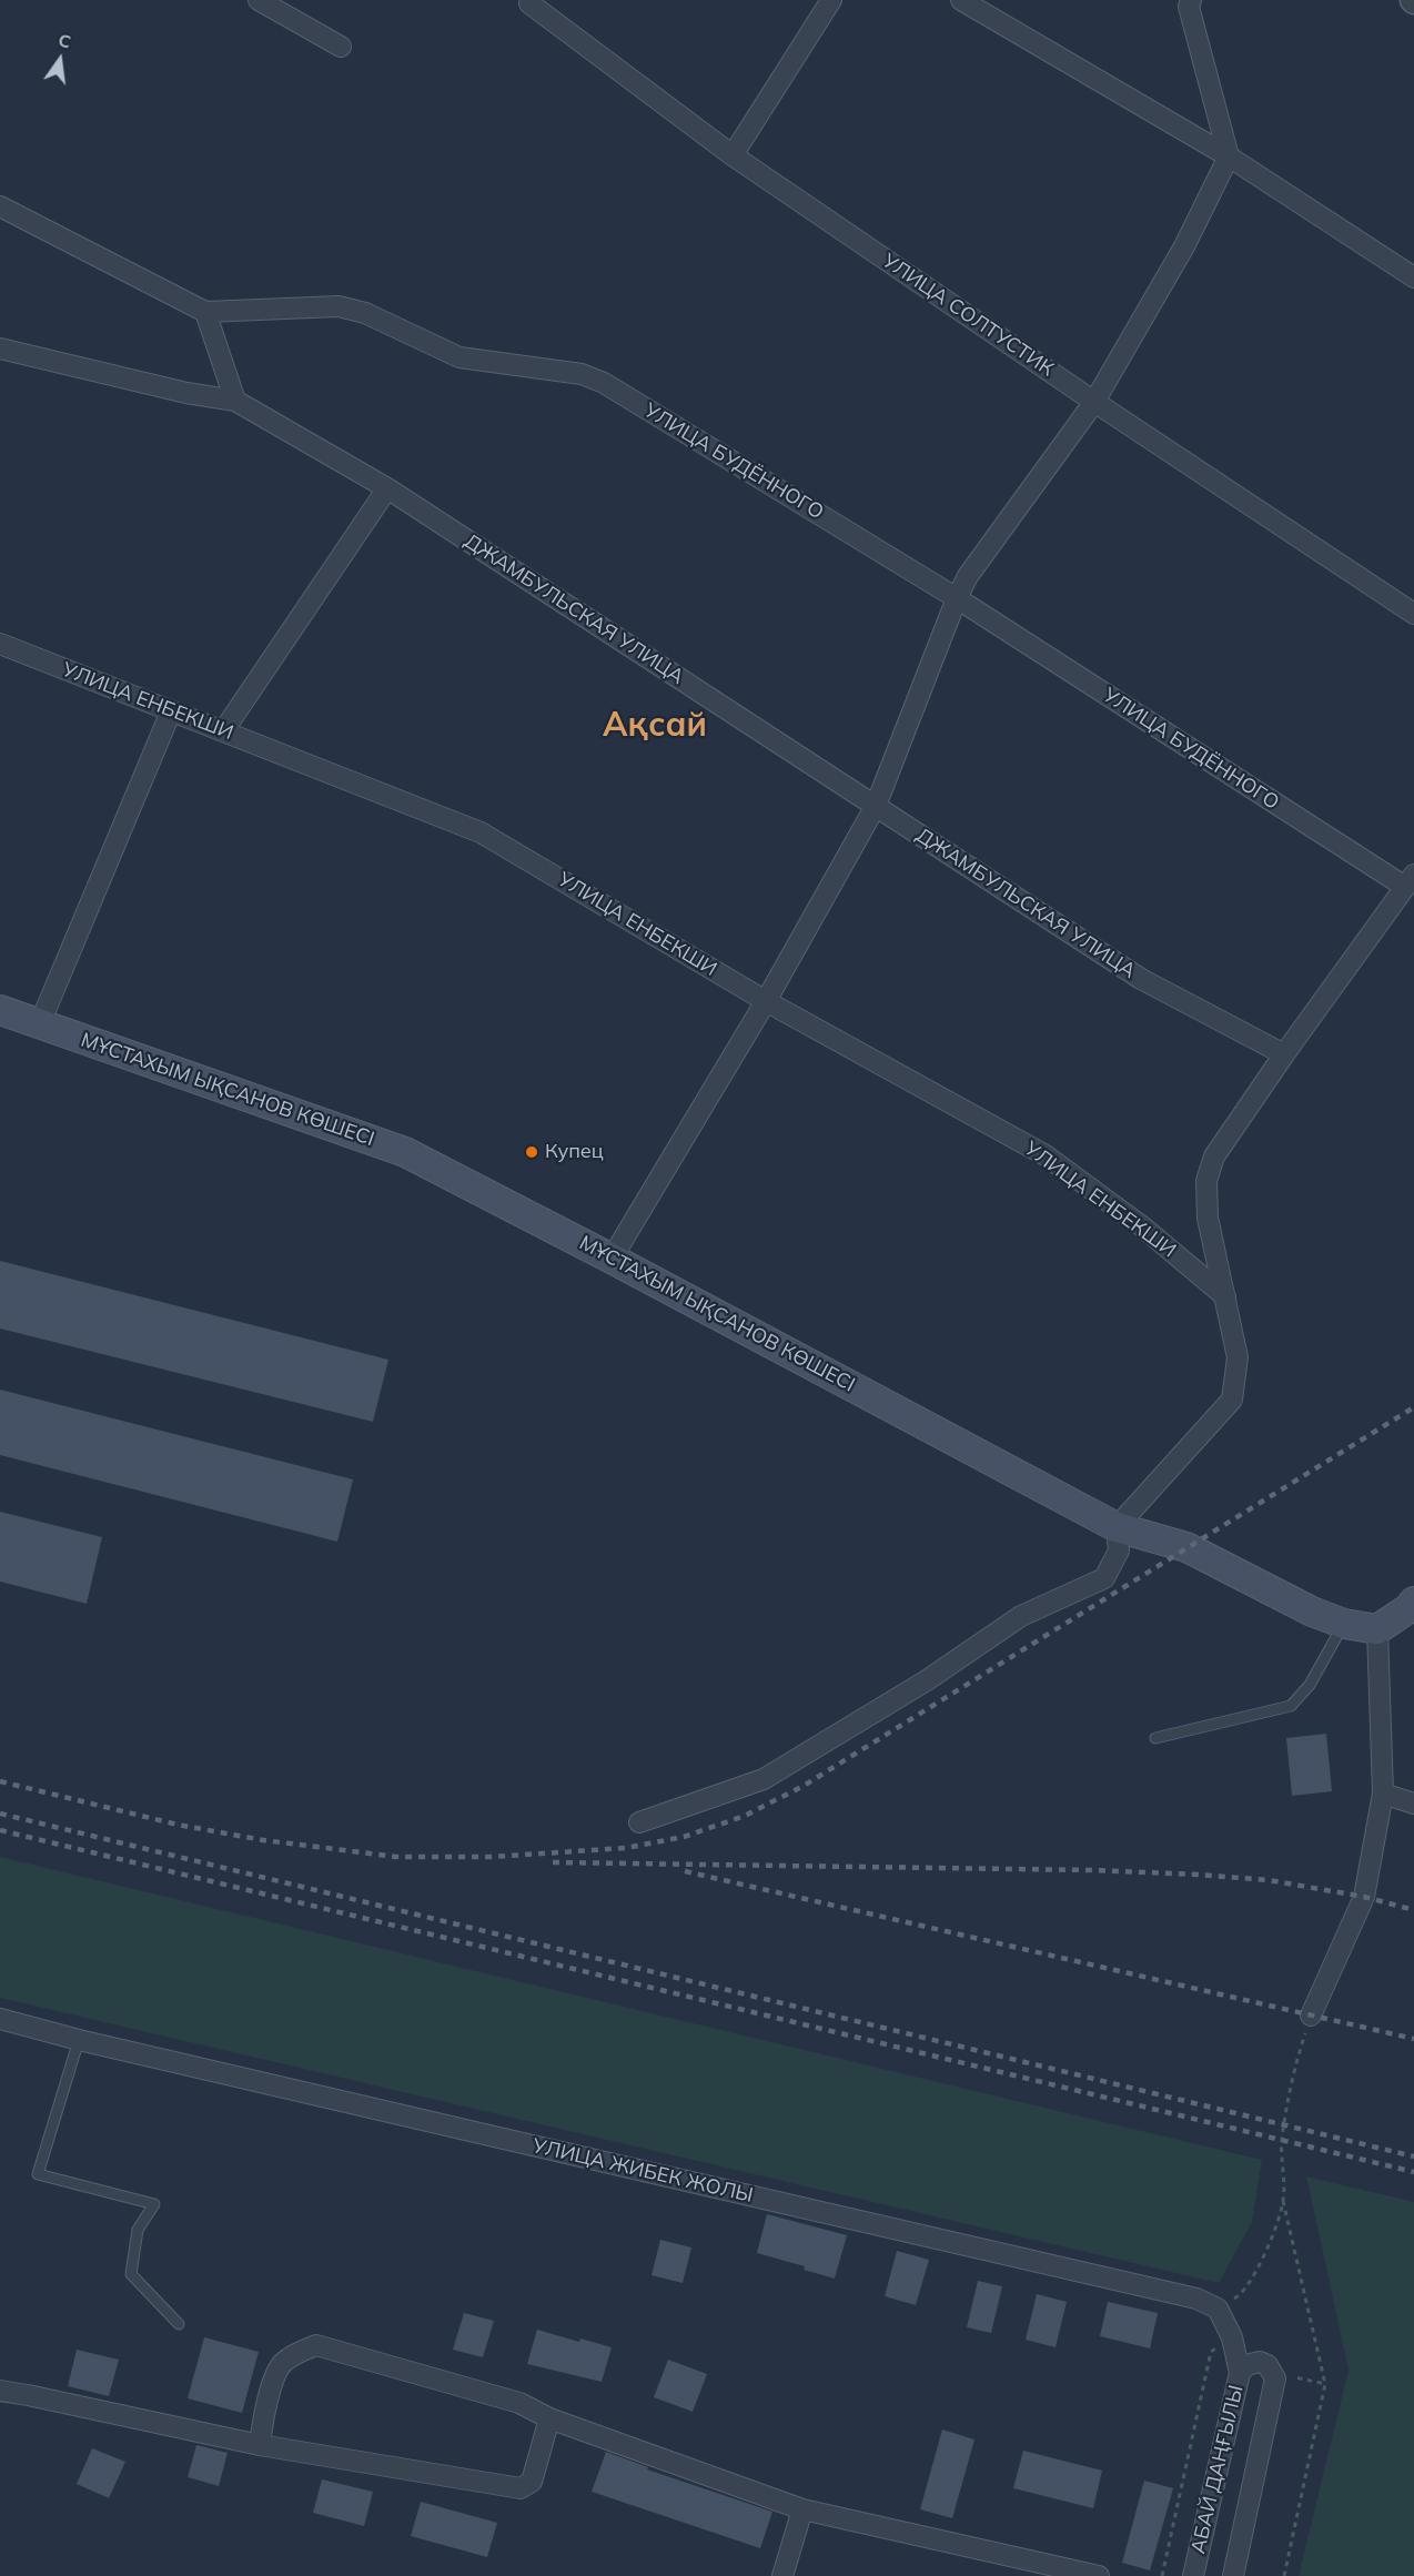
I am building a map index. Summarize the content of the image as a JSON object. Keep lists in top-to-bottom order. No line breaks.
{"streets":{"main road":["МҰСТАХЫМ ЫҚСАНОВ КӨШЕСІ"],"street":["УЛИЦА СОЛТУСТИК","УЛИЦА БУДЁННОГО","ДЖАМБУЛЬСКАЯ УЛИЦА","УЛИЦА ЕНБЕКШИ","УЛИЦА ЖИБЕК ЖОЛЫ","АБАЙ ДАҢҒЫЛЫ"]},"districts":["Ақсай"],"places":["Купец"],"north":"top"}
